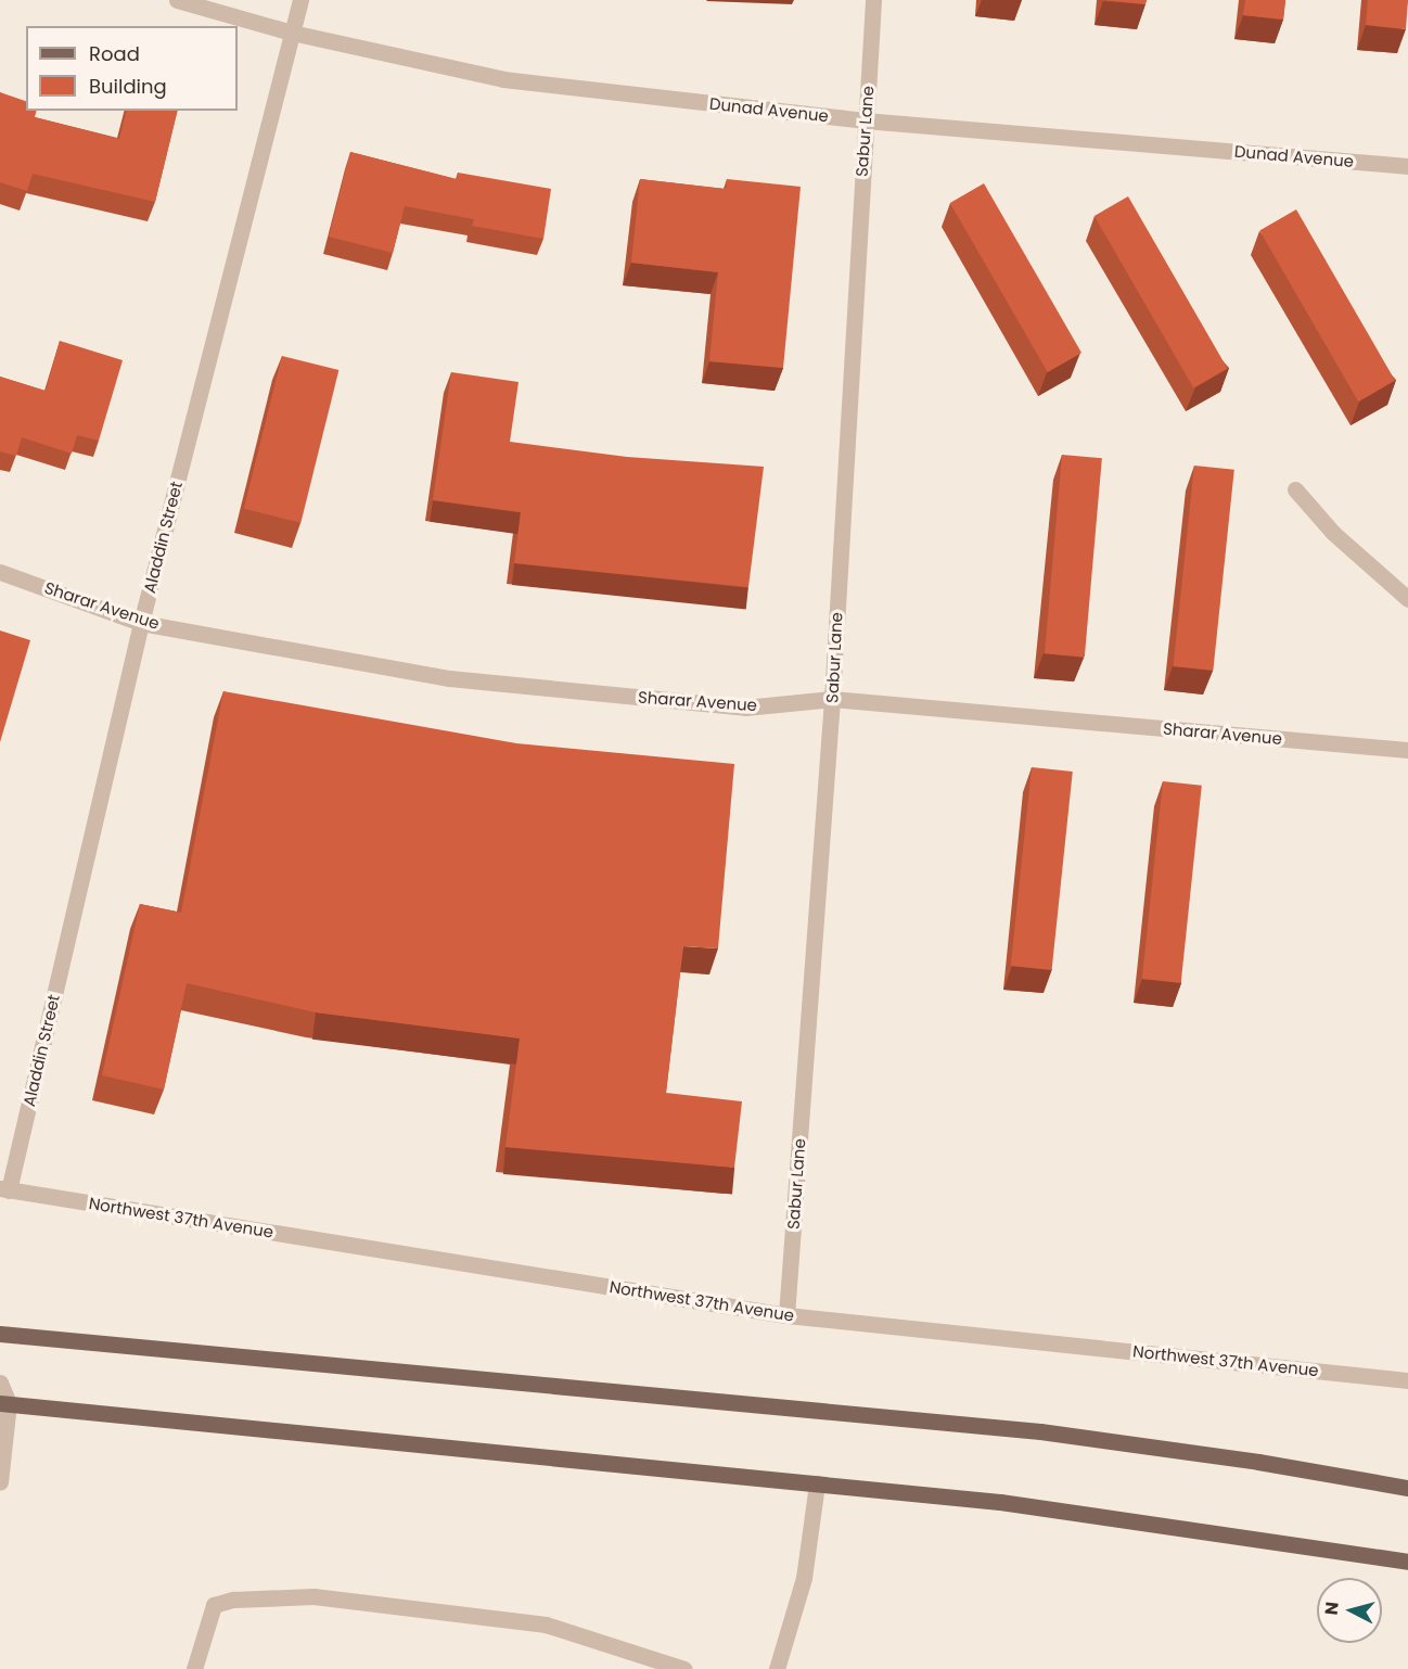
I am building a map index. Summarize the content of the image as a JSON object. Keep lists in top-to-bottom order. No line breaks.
{"streets":{"street":["Dunad Avenue","Sabur Lane","Aladdin Street","Sharar Avenue","Northwest 37th Avenue"]},"crossings":[["Dunad Avenue","Sabur Lane"],["Dunad Avenue","Aladdin Street"],["Sabur Lane","Sharar Avenue"],["Sabur Lane","Northwest 37th Avenue"],["Aladdin Street","Sharar Avenue"],["Aladdin Street","Northwest 37th Avenue"]],"legend":["Road","Building"],"north":"left"}
